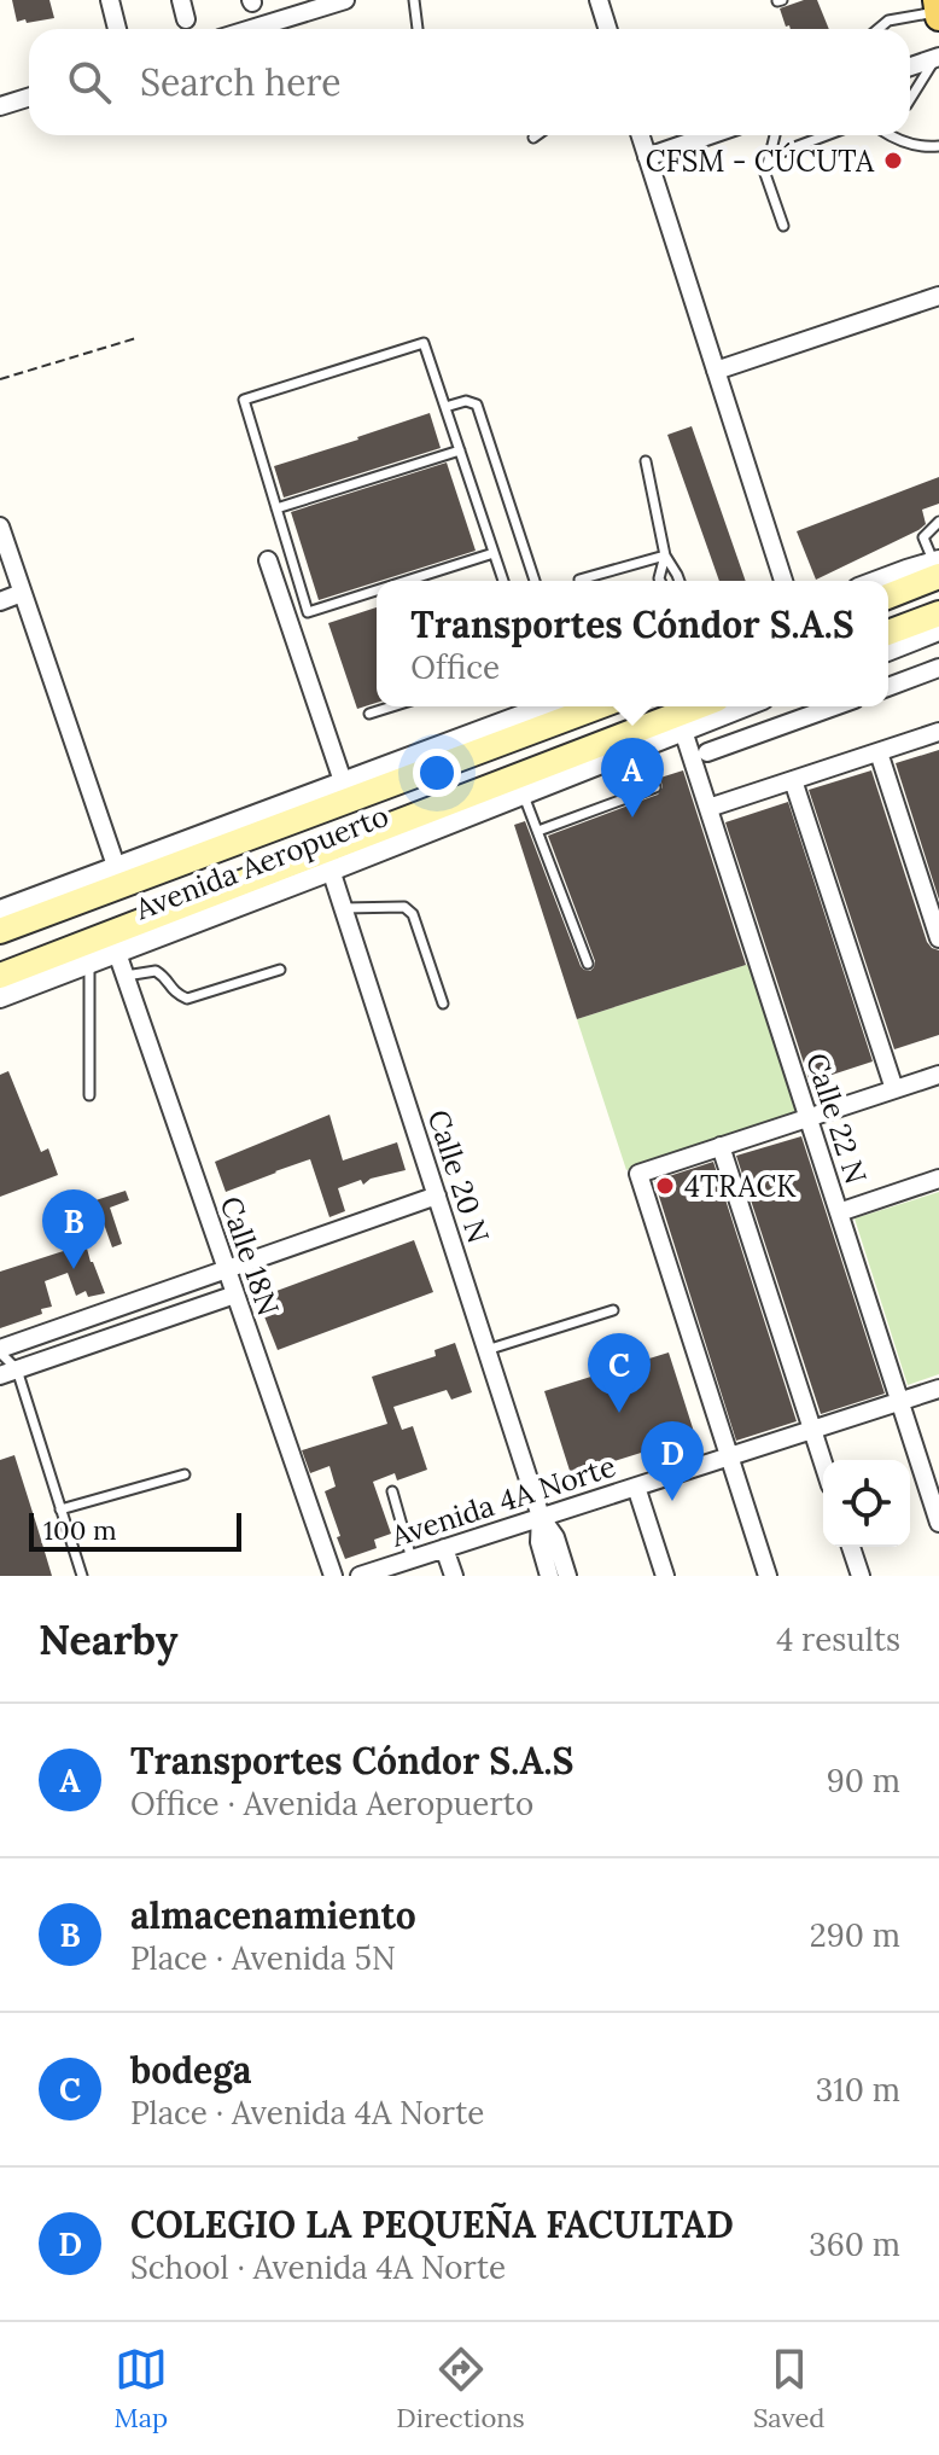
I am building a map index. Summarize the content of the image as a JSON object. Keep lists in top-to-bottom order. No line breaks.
{"streets":{"main road":["Avenida Aeropuerto"],"street":["Calle 22 N","Calle 20 N","Calle 18N","Avenida 4A Norte"]},"crossings":[["Avenida Aeropuerto","Calle 22 N"],["Avenida Aeropuerto","Calle 20 N"],["Avenida Aeropuerto","Calle 18N"],["Calle 22 N","Avenida 4A Norte"],["Calle 20 N","Avenida 4A Norte"]],"places":["CFSM - CÚCUTA","4TRACK"],"scale_bar":"100 m","page":{"search":"Search here","popup":["Transportes Cóndor S.A.S","Office"],"pins":["A","B","C","D"],"scale":"100 m","heading":["Nearby","4 results"],"list":[{"mark":"A","name":"Transportes Cóndor S.A.S","note":"Office · Avenida Aeropuerto","value":"90 m"},{"mark":"B","name":"almacenamiento","note":"Place · Avenida 5N","value":"290 m"},{"mark":"C","name":"bodega","note":"Place · Avenida 4A Norte","value":"310 m"},{"mark":"D","name":"COLEGIO LA PEQUEÑA FACULTAD","note":"School · Avenida 4A Norte","value":"360 m"}],"nav":["Map","Directions","Saved"]}}
